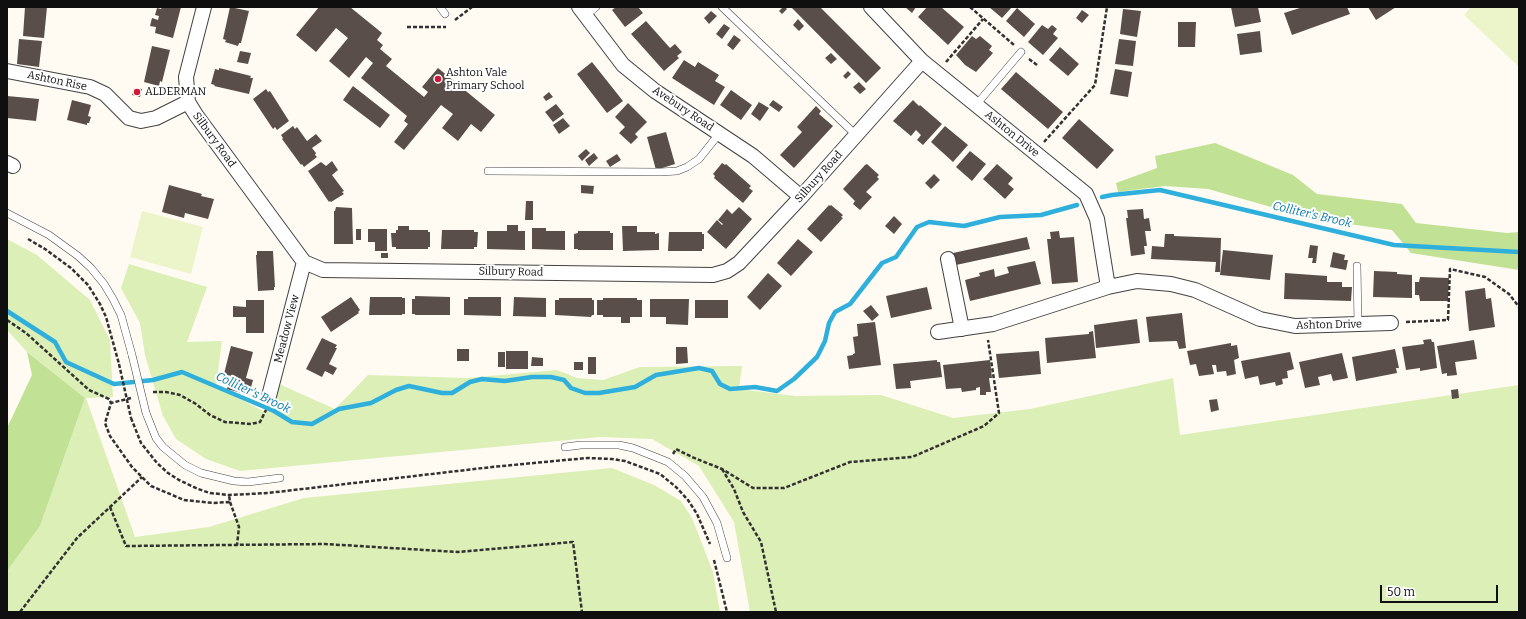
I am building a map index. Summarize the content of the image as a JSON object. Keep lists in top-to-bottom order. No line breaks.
{"streets":{"street":["Ashton Rise","Avebury Road","Ashton Drive","Silbury Road","Meadow View"]},"crossings":[["Ashton Rise","Silbury Road"],["Avebury Road","Silbury Road"],["Ashton Drive","Silbury Road"],["Silbury Road","Meadow View"]],"water":["Colliter's Brook"],"places":["Ashton Vale Primary School","ALDERMAN"],"scale_bar":"50 m"}
